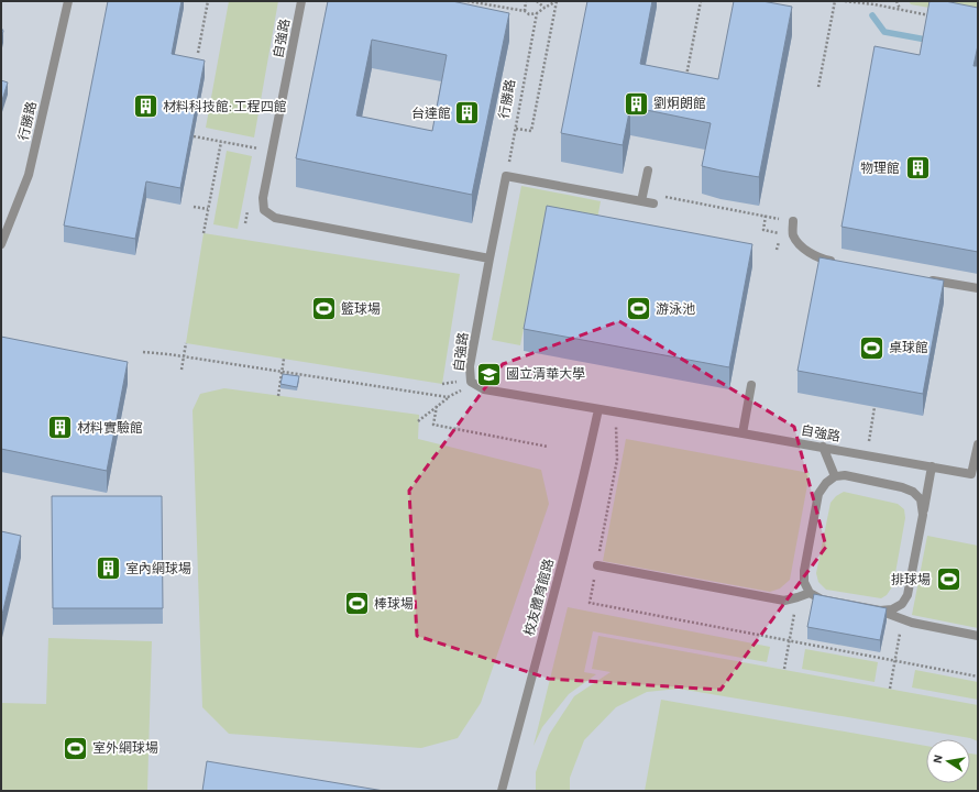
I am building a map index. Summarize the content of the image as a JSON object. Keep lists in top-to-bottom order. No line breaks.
{"streets":{"lane":["自強路","行勝路","校友體育館路"]},"crossings":[["自強路","校友體育館路"]],"places":{"building":["劉炯朗館","材料科技館: 工程四館","台達館","物理館","材料實驗館","室內網球場"],"sports":["籃球場","游泳池","桌球館","排球場","棒球場","室外網球場"],"school or university":["國立清華大學"]},"north":"left"}
